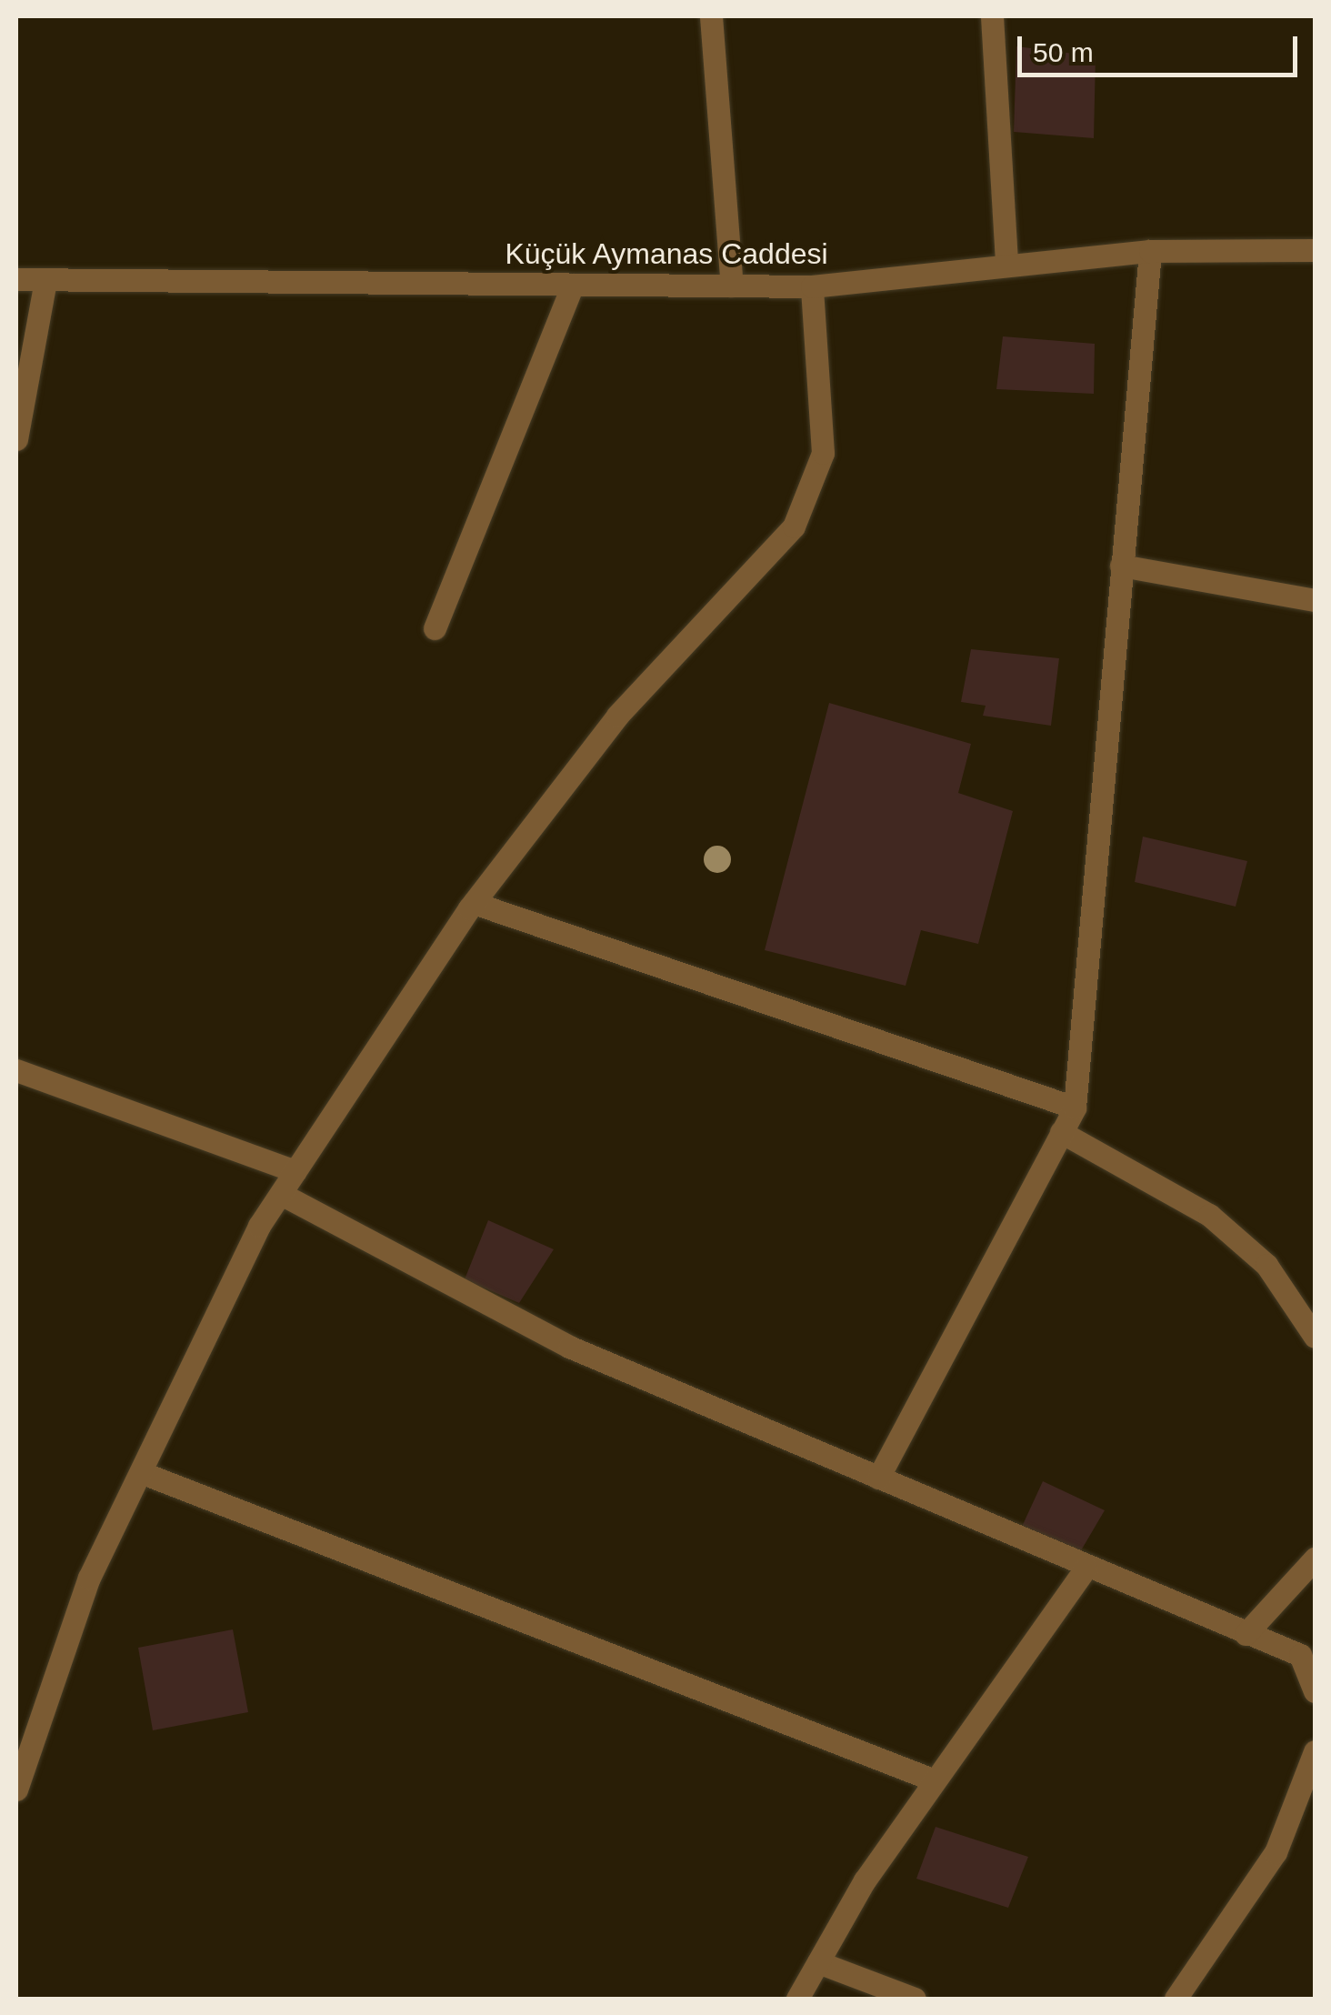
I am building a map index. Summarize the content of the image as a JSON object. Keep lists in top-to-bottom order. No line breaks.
{"streets":{"street":["Küçük Aymanas Caddesi"]},"scale_bar":"50 m"}
